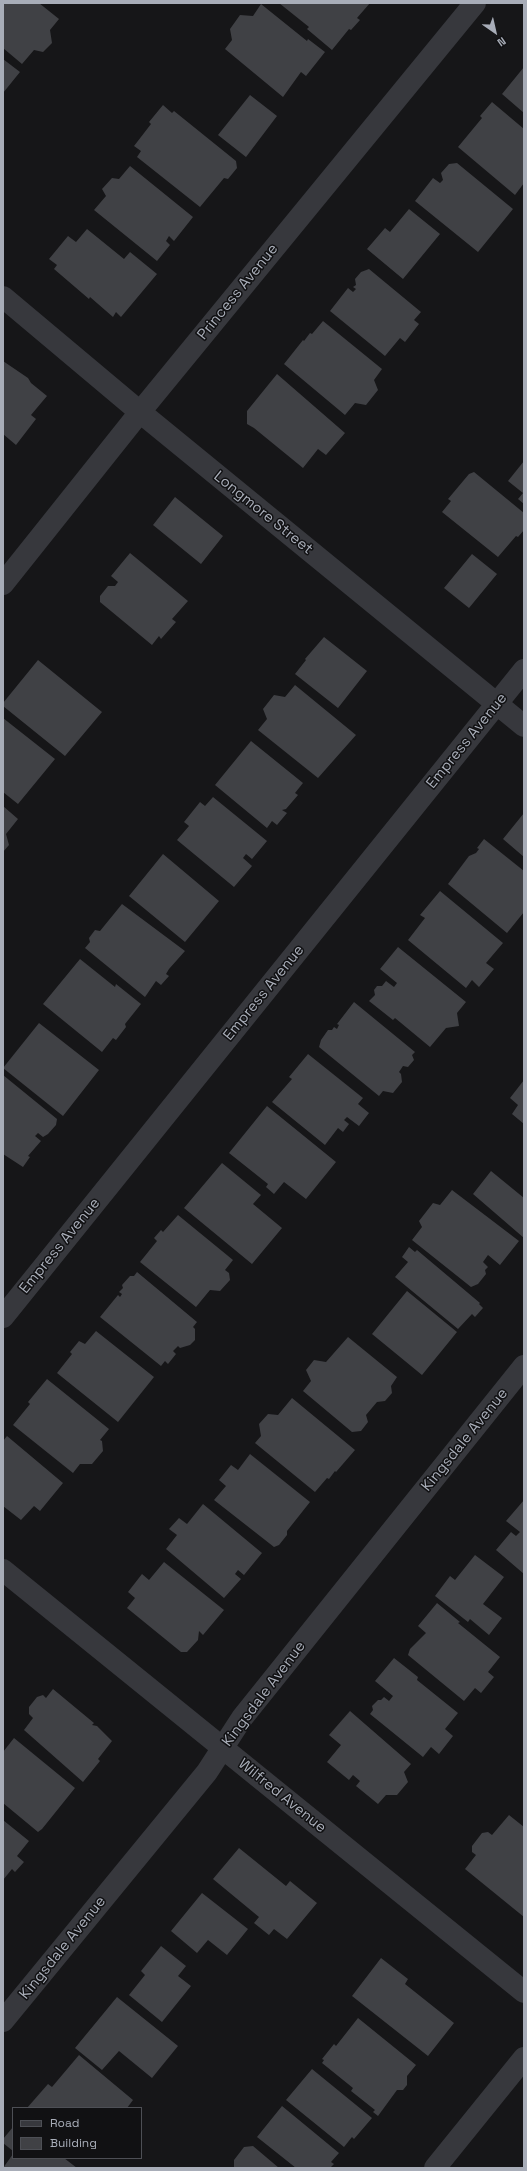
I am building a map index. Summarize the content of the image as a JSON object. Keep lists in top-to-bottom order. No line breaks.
{"streets":{"street":["Princess Avenue","Longmore Street","Empress Avenue","Kingsdale Avenue","Wilfred Avenue"]},"crossings":[["Princess Avenue","Longmore Street"],["Longmore Street","Empress Avenue"],["Kingsdale Avenue","Wilfred Avenue"]],"legend":["Road","Building"],"north":"bottom right"}
